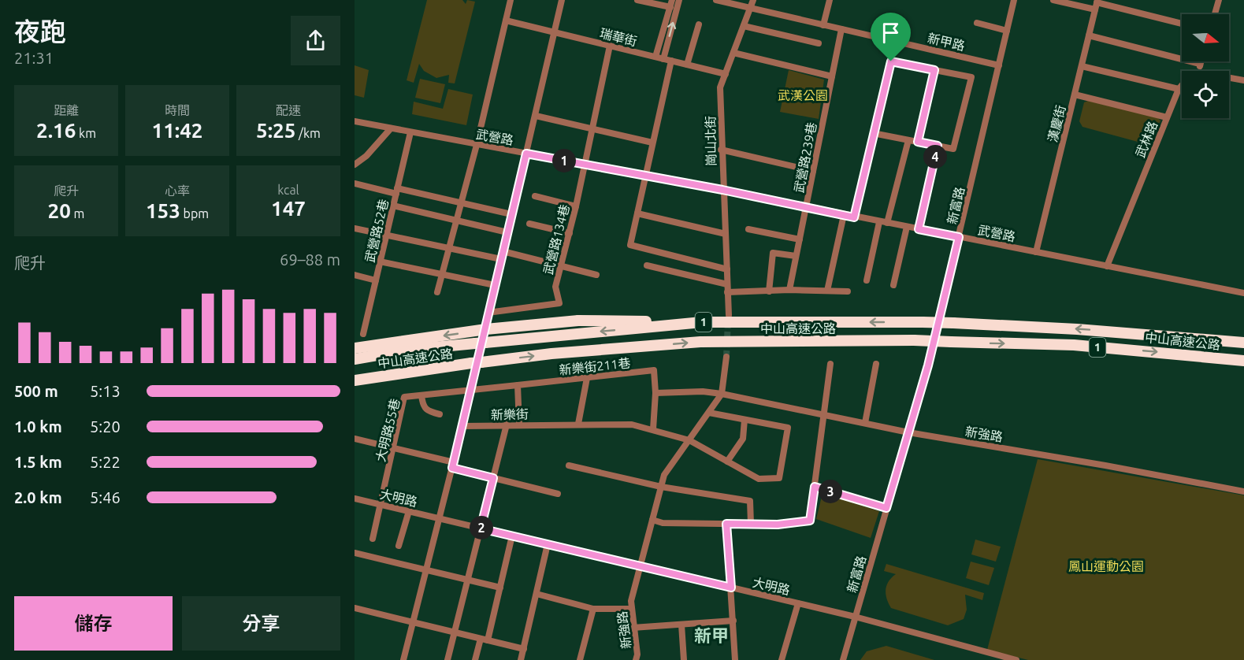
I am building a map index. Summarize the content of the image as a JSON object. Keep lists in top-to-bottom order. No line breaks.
{"streets":{"highway":["1","中山高速公路"],"street":["瑞華街","新甲路","漢慶街","武營路","武林路","崗山北街","武營路239巷","新富路","武營路52巷","武營路134巷","新樂街211巷","新樂街","大明路55巷","新強路","大明路"]},"crossings":[["瑞華街","崗山北街"],["瑞華街","武營路134巷"],["新甲路","崗山北街"],["新甲路","武營路239巷"],["新甲路","新富路"],["漢慶街","武營路"],["武營路","武林路"],["武營路","崗山北街"],["武營路","武營路239巷"],["武營路","新富路"],["武營路","武營路52巷"],["武營路","武營路134巷"],["新富路","新強路"],["新富路","大明路"],["新樂街211巷","新樂街"],["新樂街211巷","大明路55巷"],["新樂街","新強路"],["大明路55巷","大明路"],["新強路","大明路"]],"districts":["新甲"],"parks":["武漢公園","鳳山運動公園"],"north":"right","page":{"heading":["夜跑","21:31"],"stats":[["距離","2.16 km"],["時間","11:42"],["配速","5:25 /km"],["爬升","20 m"],["心率","153 bpm"],["kcal","147"]],"pins":["4","1","3","2"],"chart":["爬升","69–88 m"],"list":[{"name":"500 m","note":"5:13"},{"name":"1.0 km","note":"5:20"},{"name":"1.5 km","note":"5:22"},{"name":"2.0 km","note":"5:46"}],"buttons":["儲存","分享"]}}
